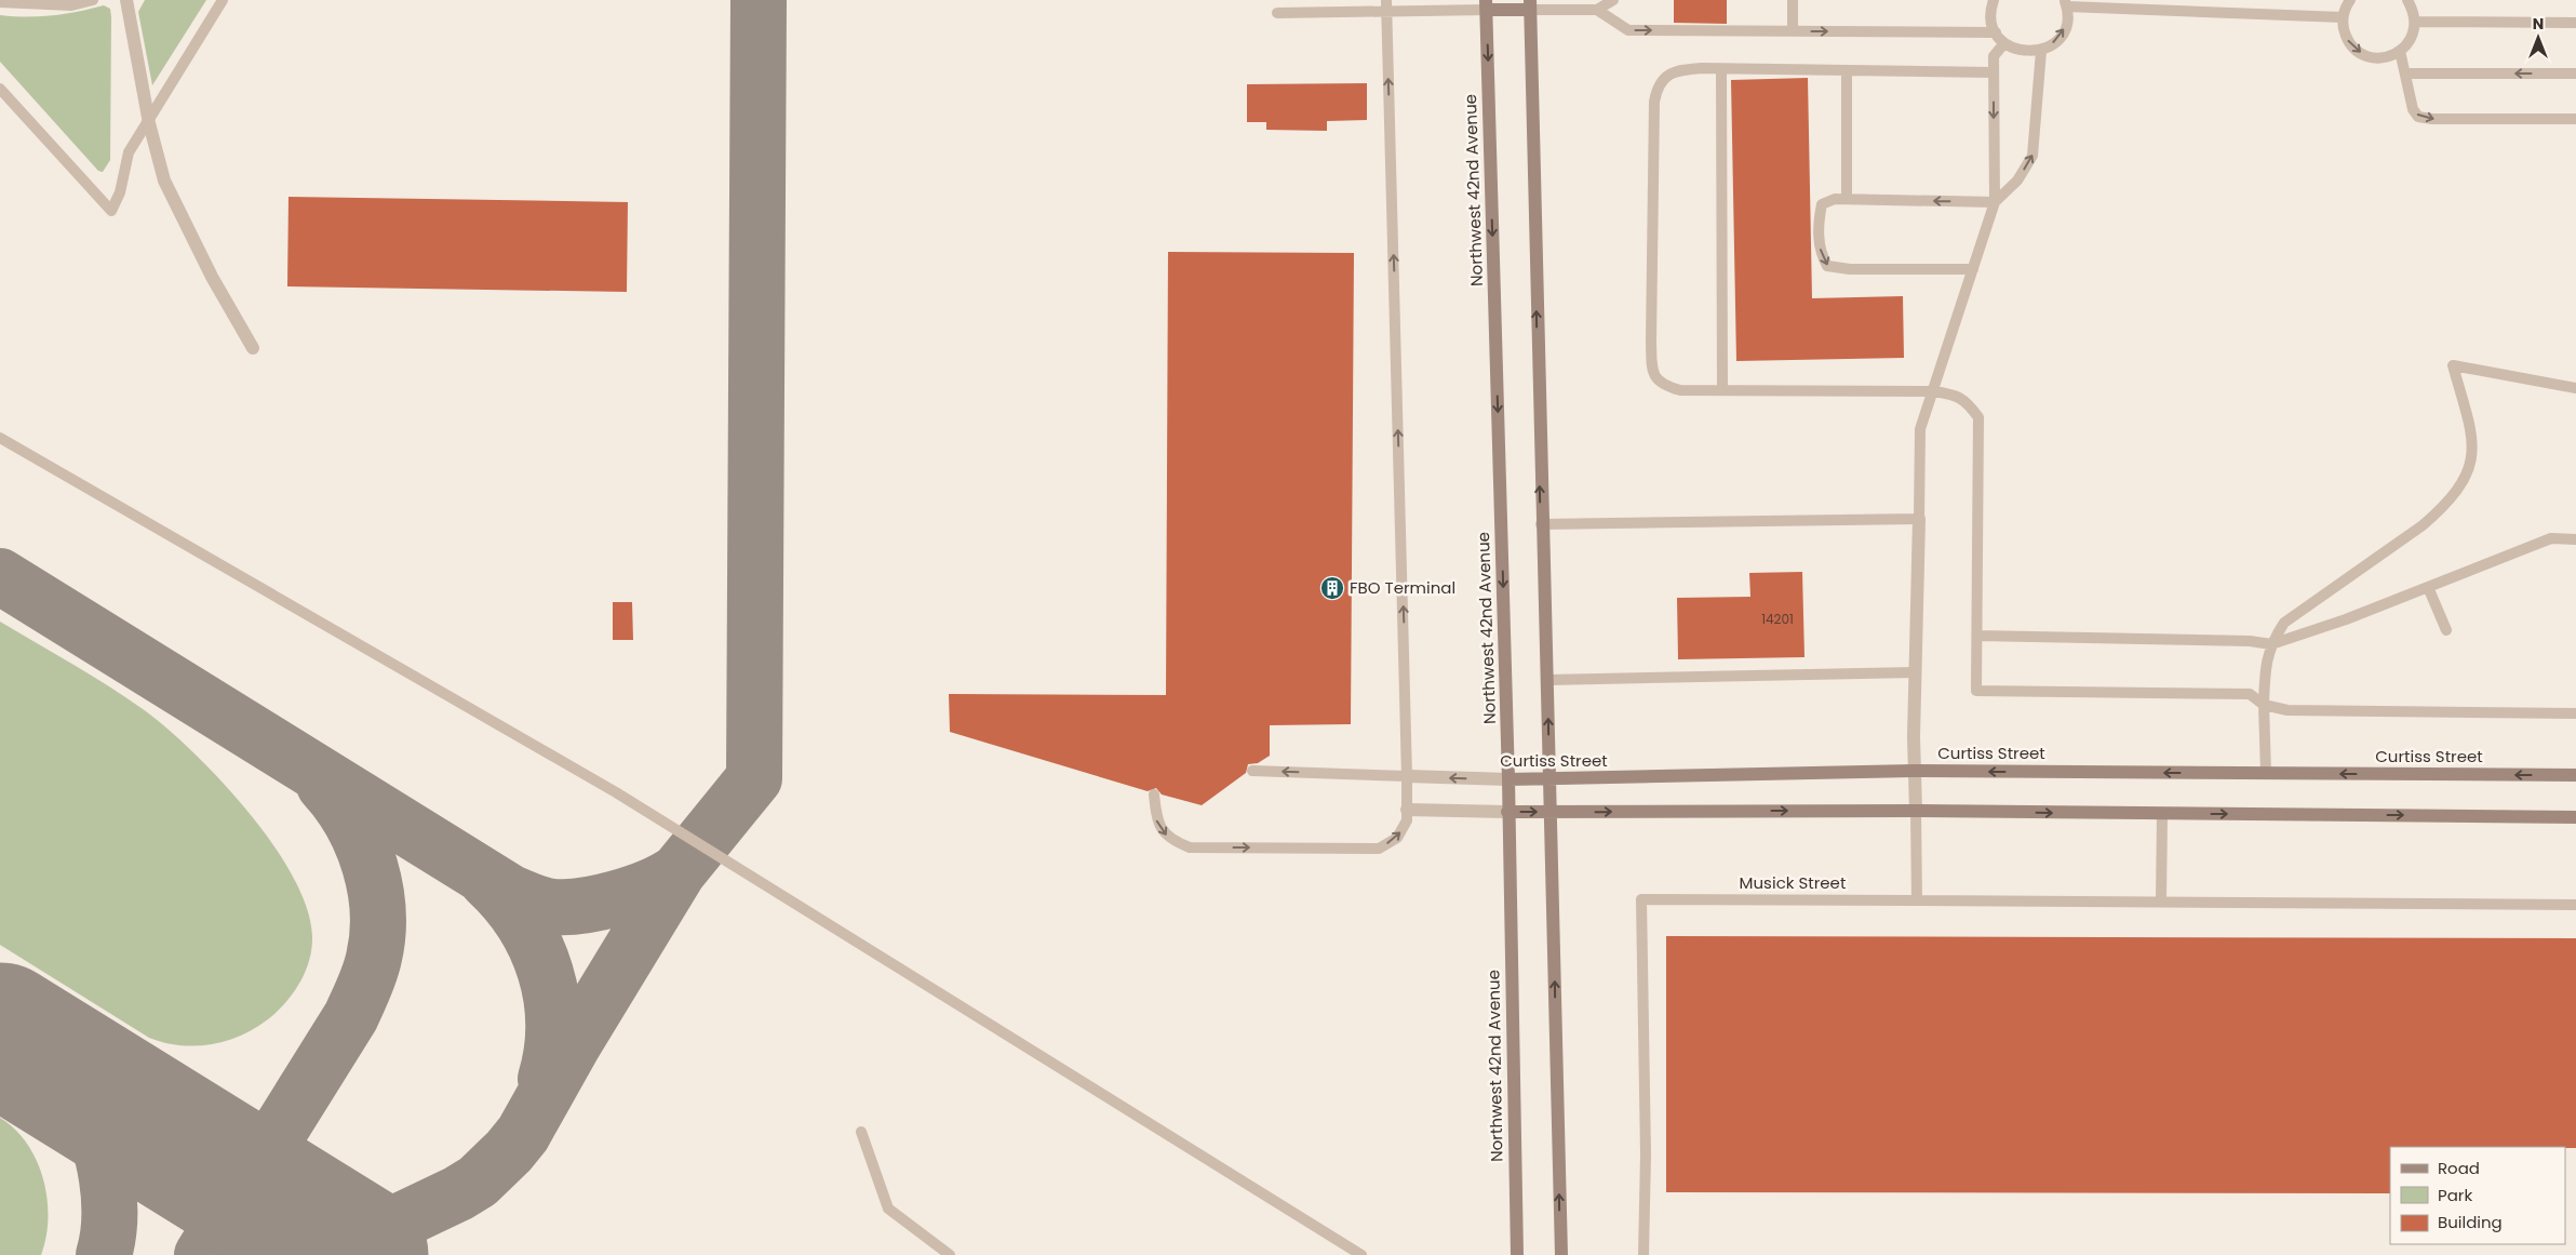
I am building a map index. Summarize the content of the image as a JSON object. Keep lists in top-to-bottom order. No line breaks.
{"streets":{"street":["Northwest 42nd Avenue","Curtiss Street"],"lane":["Musick Street"]},"crossings":[["Northwest 42nd Avenue","Curtiss Street"]],"places":{"building":["FBO Terminal"]},"house_numbers":["14201"],"legend":["Road","Park","Building"],"north":"top"}
